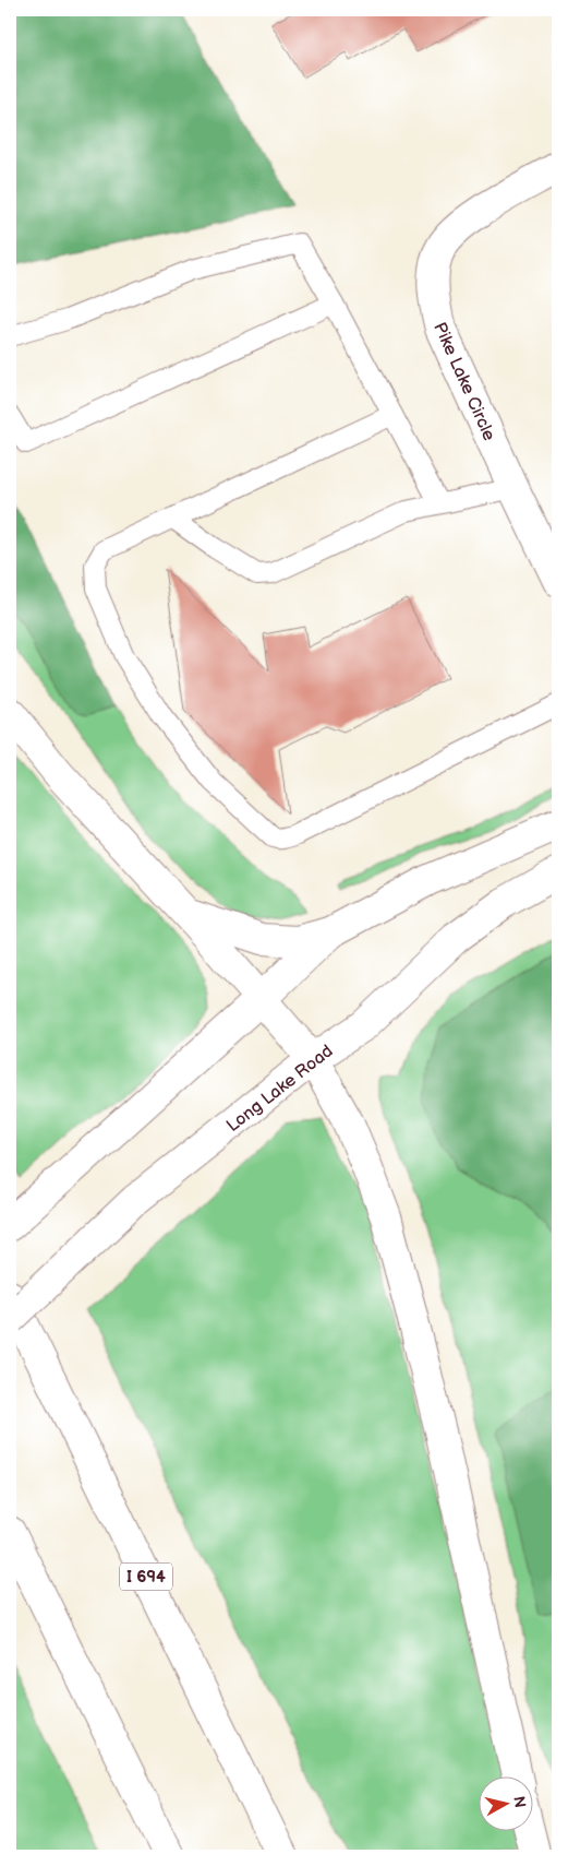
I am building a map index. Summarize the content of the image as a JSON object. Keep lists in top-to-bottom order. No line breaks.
{"streets":{"main road":["Pike Lake Circle","Long Lake Road","I 694"]},"north":"right"}
